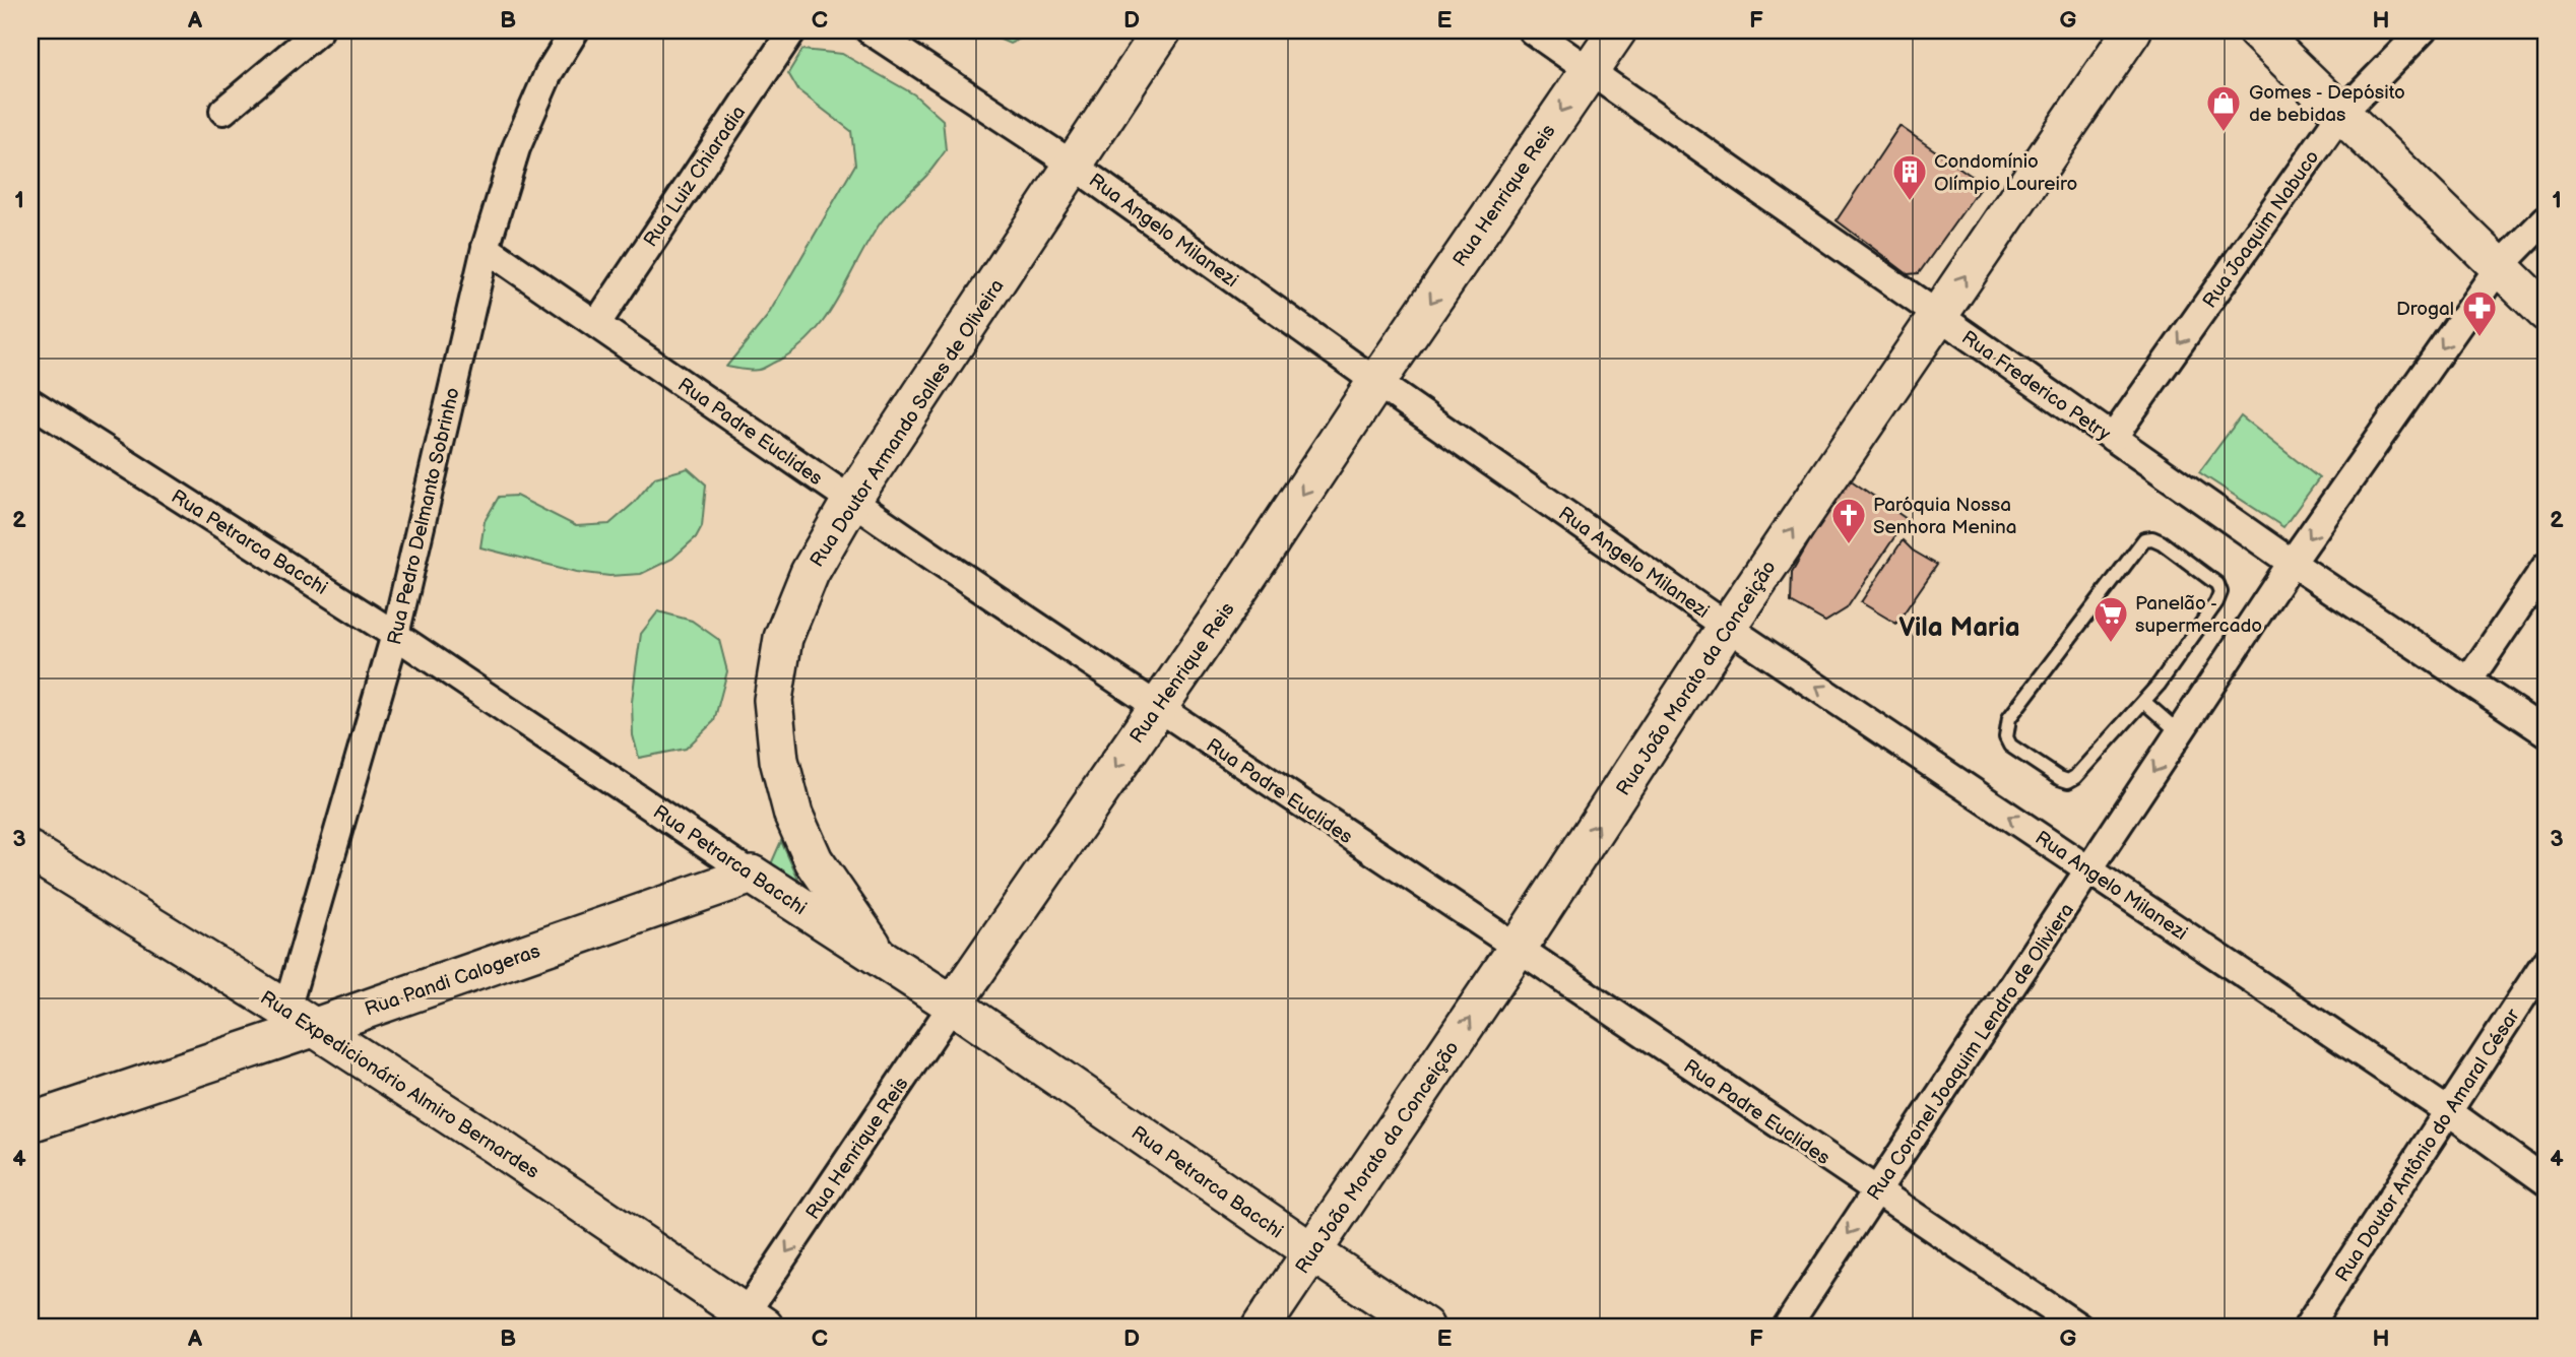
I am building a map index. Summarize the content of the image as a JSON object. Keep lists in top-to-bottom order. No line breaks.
{"streets":{"street":["Rua Luiz Chiaradia","Rua Henrique Reis","Rua Joaquim Nabuco","Rua Angelo Milanezi","Rua Frederico Petry","Rua Doutor Armando Salles de Oliveira","Rua Padre Euclides","Rua Pedro Delmanto Sobrinho","Rua Petrarca Bacchi","Rua João Morato da Conceição","Rua Pandi Calogeras","Rua Coronel Joaquim Lendro de Oliviera","Rua Expedicionário Almiro Bernardes","Rua Doutor Antônio do Amaral César"]},"crossings":[["Rua Luiz Chiaradia","Rua Padre Euclides"],["Rua Henrique Reis","Rua Angelo Milanezi"],["Rua Henrique Reis","Rua Frederico Petry"],["Rua Henrique Reis","Rua Padre Euclides"],["Rua Henrique Reis","Rua Petrarca Bacchi"],["Rua Henrique Reis","Rua Expedicionário Almiro Bernardes"],["Rua Joaquim Nabuco","Rua Frederico Petry"],["Rua Angelo Milanezi","Rua Doutor Armando Salles de Oliveira"],["Rua Angelo Milanezi","Rua João Morato da Conceição"],["Rua Angelo Milanezi","Rua Coronel Joaquim Lendro de Oliviera"],["Rua Angelo Milanezi","Rua Doutor Antônio do Amaral César"],["Rua Frederico Petry","Rua João Morato da Conceição"],["Rua Frederico Petry","Rua Coronel Joaquim Lendro de Oliviera"],["Rua Doutor Armando Salles de Oliveira","Rua Padre Euclides"],["Rua Doutor Armando Salles de Oliveira","Rua Petrarca Bacchi"],["Rua Padre Euclides","Rua Pedro Delmanto Sobrinho"],["Rua Padre Euclides","Rua João Morato da Conceição"],["Rua Padre Euclides","Rua Coronel Joaquim Lendro de Oliviera"],["Rua Pedro Delmanto Sobrinho","Rua Petrarca Bacchi"],["Rua Pedro Delmanto Sobrinho","Rua Pandi Calogeras"],["Rua Pedro Delmanto Sobrinho","Rua Expedicionário Almiro Bernardes"],["Rua Petrarca Bacchi","Rua João Morato da Conceição"],["Rua Petrarca Bacchi","Rua Pandi Calogeras"],["Rua Pandi Calogeras","Rua Expedicionário Almiro Bernardes"]],"one_way":["Rua Henrique Reis","Rua Joaquim Nabuco","Rua João Morato da Conceição","Rua Coronel Joaquim Lendro de Oliviera"],"districts":["Vila Maria"],"places":{"shop":["Gomes - Depósito de bebidas"],"building":["Condomínio Olímpio Loureiro"],"pharmacy":["Drogal"],"church":["Paróquia Nossa Senhora Menina"],"supermarket":["Panelão - supermercado"]},"grid":{"columns":["A","B","C","D","E","F","G","H"],"rows":["1","2","3","4"]}}
